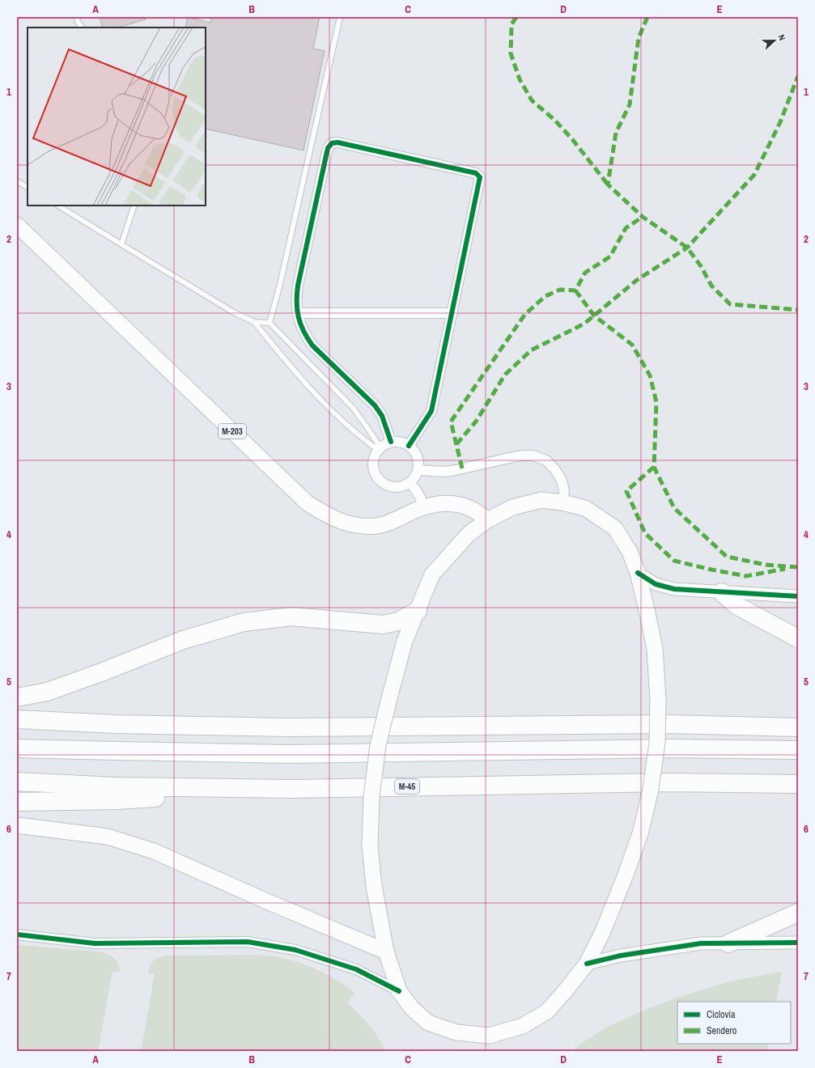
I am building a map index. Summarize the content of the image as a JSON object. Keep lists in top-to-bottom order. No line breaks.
{"streets":{"highway":["M-45"],"main road":["M-203"]},"legend":["Ciclovía","Sendero"],"north":"right","grid":{"columns":["A","B","C","D","E"],"rows":["1","2","3","4","5","6","7"]}}
